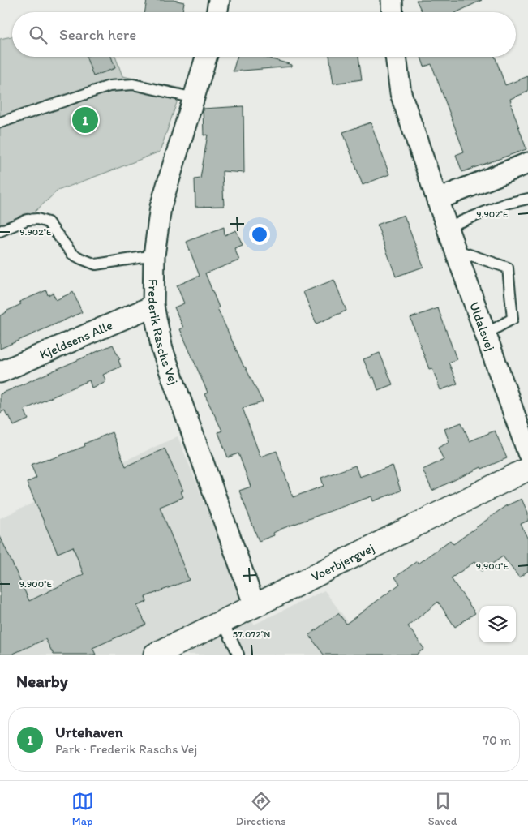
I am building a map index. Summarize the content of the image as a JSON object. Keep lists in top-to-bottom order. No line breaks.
{"streets":{"street":["Uldalsvej","Frederik Raschs Vej","Kjeldsens Alle","Voerbjergvej"]},"crossings":[["Frederik Raschs Vej","Kjeldsens Alle"],["Frederik Raschs Vej","Voerbjergvej"]],"page":{"search":"Search here","pins":"1","heading":"Nearby","list":[{"mark":"1","name":"Urtehaven","note":"Park · Frederik Raschs Vej","value":"70 m"}],"nav":["Map","Directions","Saved"]},"coordinates":["9.902°E","9.900°E","57.072°N"]}
